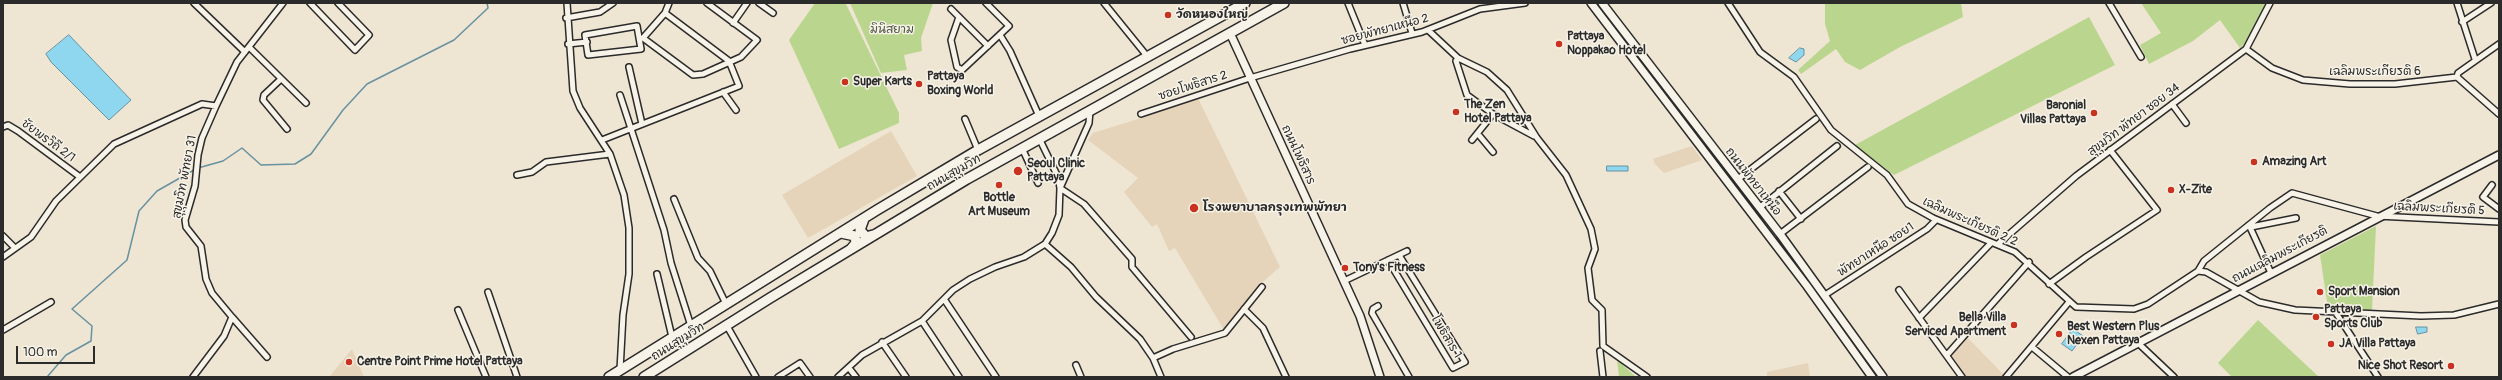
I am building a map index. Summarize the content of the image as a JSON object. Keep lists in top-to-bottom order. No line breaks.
{"streets":{"highway":["ถนนสุขุมวิท"],"main road":["ถนนโพธิสาร","ถนนพัทยาเหนือ","ถนนเฉลิมพระเกียรติ"],"street":["ซอยพัทยาเหนือ 2","เฉลิมพระเกียรติ 6","ซอยโพธิสาร 2","สุขุมวิท พัทยา ซอย 34","ชัยพรวิถี 2/1","สุขุมวิท พัทยา 31","เฉลิมพระเกียรติ 5","เฉลิมพระเกียรติ 2/2","พัทยาเหนือ ซอย1","โพธิสาร 1"]},"crossings":[["ซอยพัทยาเหนือ 2","ซอยโพธิสาร 2"],["ซอยพัทยาเหนือ 2","ถนนโพธิสาร"],["เฉลิมพระเกียรติ 6","สุขุมวิท พัทยา ซอย 34"],["ซอยโพธิสาร 2","ถนนโพธิสาร"],["สุขุมวิท พัทยา ซอย 34","เฉลิมพระเกียรติ 2/2"],["ถนนโพธิสาร","ถนนสุขุมวิท"],["ถนนพัทยาเหนือ","พัทยาเหนือ ซอย1"],["เฉลิมพระเกียรติ 5","เฉลิมพระเกียรติ 2/2"],["เฉลิมพระเกียรติ 5","ถนนเฉลิมพระเกียรติ"],["เฉลิมพระเกียรติ 2/2","พัทยาเหนือ ซอย1"]],"parks":["มินิสยาม"],"places":["วัดหนองใหญ่","Pattaya Noppakao Hotel","Super Karts","Pattaya Boxing World","The Zen Hotel Pattaya","Baronial Villas Pattaya","Amazing Art","Seoul Clinic Pattaya","Bottle Art Museum","X-Zite","โรงพยาบาลกรุงเทพพัทยา","Tony's Fitness","Sport Mansion","Pattaya Sports Club","Bella Villa Serviced Apartment","Best Western Plus Nexen Pattaya","JA Villa Pattaya","Centre Point Prime Hotel Pattaya","Nice Shot Resort"],"scale_bar":"100 m"}
